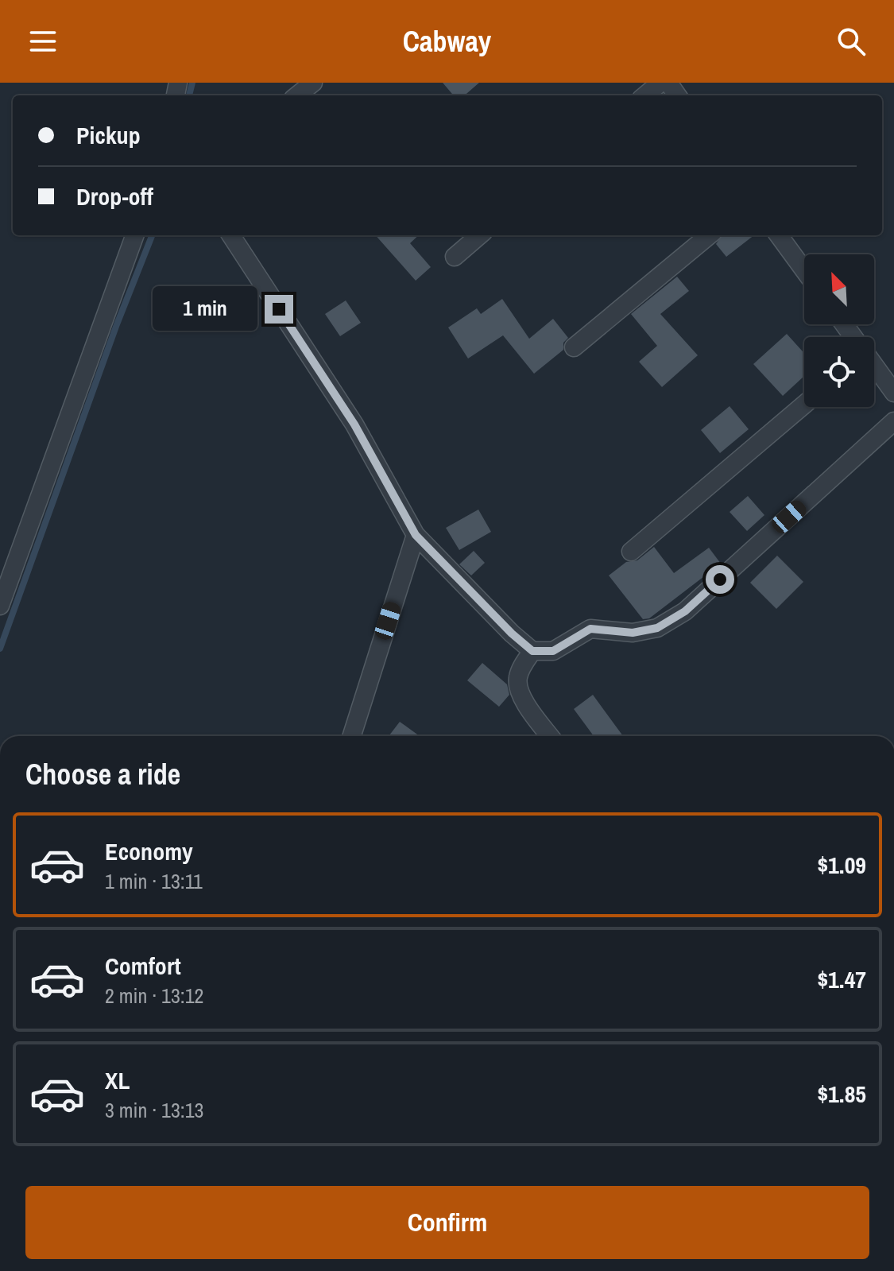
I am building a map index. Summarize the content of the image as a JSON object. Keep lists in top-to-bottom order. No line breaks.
{"north":"top left","page":{"header":"Cabway","banner":["Pickup","Drop-off"],"bubble":"1 min","heading":"Choose a ride","list":[{"name":"Economy","note":"1 min · 13:11","value":"$1.09"},{"name":"Comfort","note":"2 min · 13:12","value":"$1.47"},{"name":"XL","note":"3 min · 13:13","value":"$1.85"}],"buttons":"Confirm"}}
